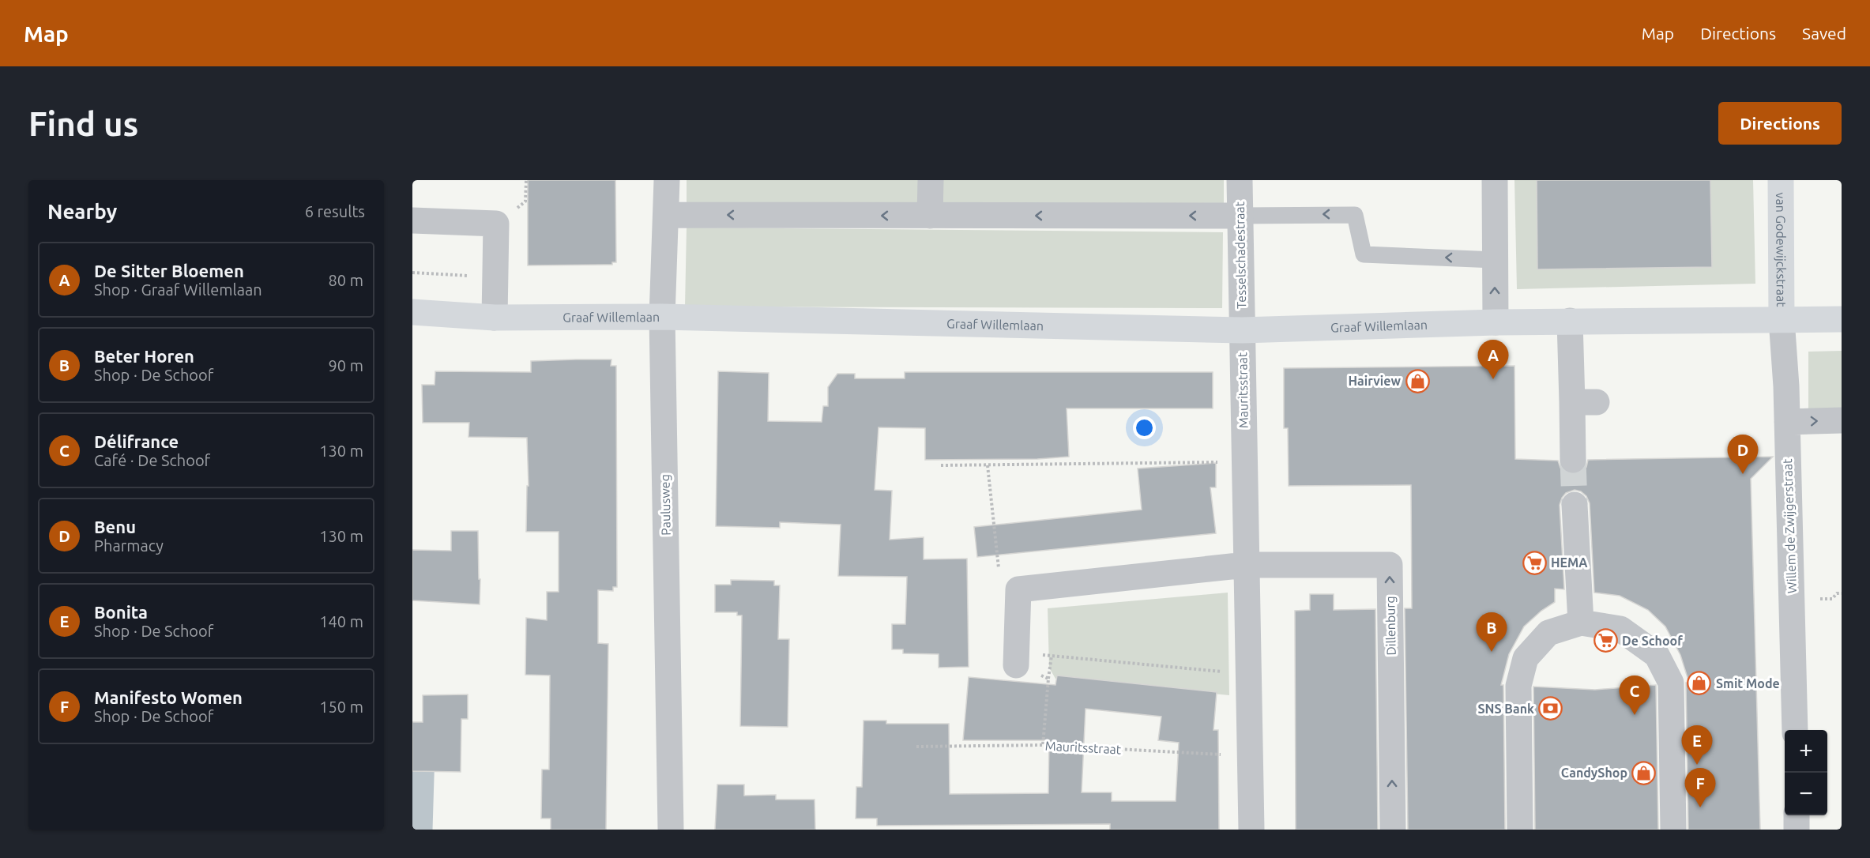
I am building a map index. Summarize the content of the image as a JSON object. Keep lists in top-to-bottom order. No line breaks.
{"streets":{"street":["van Godewijckstraat","Tesselschadestraat","Graaf Willemlaan","Mauritsstraat","Paulusweg","Willem de Zwijgerstraat","Dillenburg"]},"crossings":[["van Godewijckstraat","Graaf Willemlaan"],["van Godewijckstraat","Willem de Zwijgerstraat"],["Tesselschadestraat","Graaf Willemlaan"],["Tesselschadestraat","Mauritsstraat"],["Graaf Willemlaan","Mauritsstraat"],["Graaf Willemlaan","Paulusweg"],["Graaf Willemlaan","Willem de Zwijgerstraat"],["Mauritsstraat","Dillenburg"]],"places":{"shop":["Hairview","Smit Mode","CandyShop"],"supermarket":["HEMA","De Schoof"],"bank":["SNS Bank"]},"page":{"header":"Map","nav":["Map","Directions","Saved"],"buttons":"Directions","title":"Find us","heading":["Nearby","6 results"],"list":[{"mark":"A","name":"De Sitter Bloemen","note":"Shop · Graaf Willemlaan","value":"80 m"},{"mark":"B","name":"Beter Horen","note":"Shop · De Schoof","value":"90 m"},{"mark":"C","name":"Délifrance","note":"Café · De Schoof","value":"130 m"},{"mark":"D","name":"Benu","note":"Pharmacy","value":"130 m"},{"mark":"E","name":"Bonita","note":"Shop · De Schoof","value":"140 m"},{"mark":"F","name":"Manifesto Women","note":"Shop · De Schoof","value":"150 m"}],"pins":["A","D","B","C","E","F"],"map_buttons":["+","−"]}}
